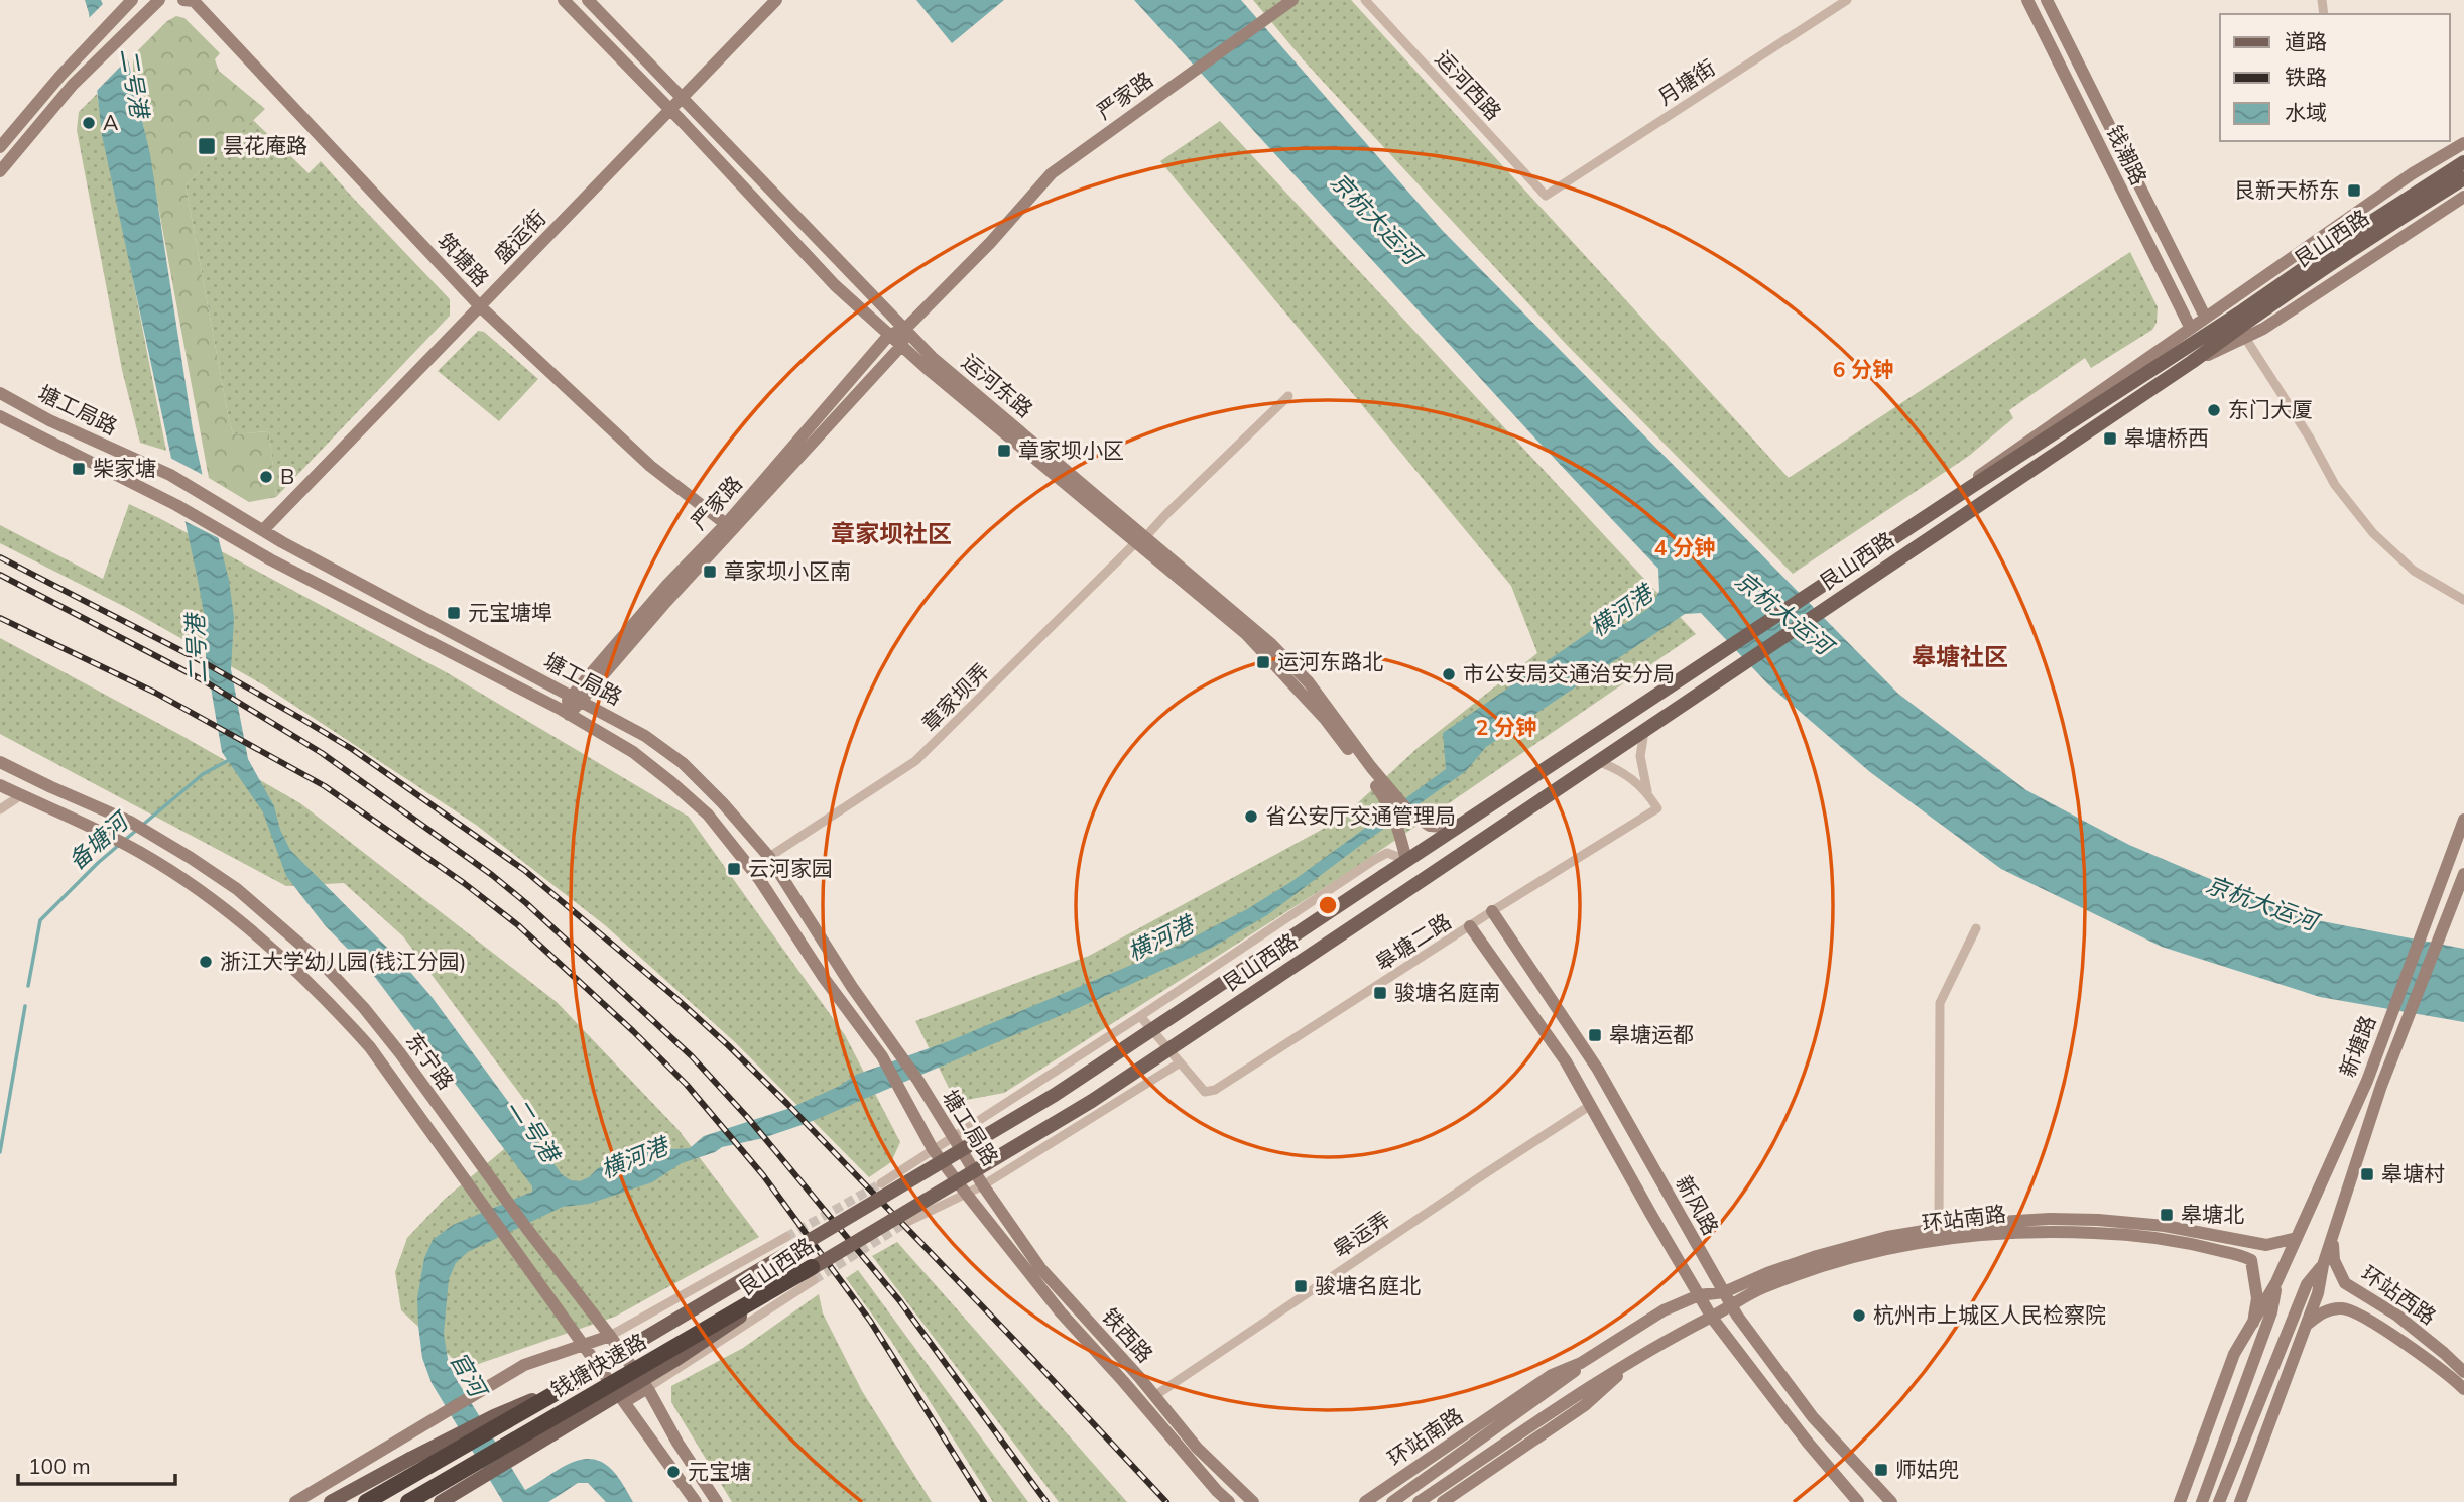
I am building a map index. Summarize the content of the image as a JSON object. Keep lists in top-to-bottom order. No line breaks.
{"streets":{"highway":["钱塘快速路"],"main road":["严家路","钱潮路","盛运街","艮山西路","筑塘路","运河东路","塘工局路","新塘路","东宁路","新风路","环站南路","环站西路","铁西路"],"street":["月塘街","运河西路","章家坝弄","皋塘二路","皋运弄"]},"crossings":[["月塘街","运河西路"],["严家路","筑塘路"],["严家路","运河东路"],["严家路","塘工局路"],["钱潮路","艮山西路"],["盛运街","筑塘路"],["盛运街","运河东路"],["盛运街","塘工局路"],["艮山西路","运河东路"],["艮山西路","塘工局路"],["艮山西路","东宁路"],["艮山西路","钱塘快速路"],["运河东路","章家坝弄"],["塘工局路","章家坝弄"],["塘工局路","铁西路"],["皋塘二路","新风路"],["新塘路","环站南路"],["新塘路","环站西路"],["新风路","环站南路"],["新风路","皋运弄"],["皋运弄","铁西路"]],"districts":["章家坝社区","皋塘社区"],"water":["二号港","京杭大运河","横河港","备塘河","官河"],"places":{"other":["A","东门大厦","B","市公安局交通治安分局","省公安厅交通管理局","浙江大学幼儿园(钱江分园)","杭州市上城区人民检察院","元宝塘"],"transit":["昙花庵路","艮新天桥东","皋塘桥西","章家坝小区","柴家塘","章家坝小区南","元宝塘埠","运河东路北","云河家园","骏塘名庭南","皋塘运都","皋塘村","皋塘北","骏塘名庭北","师姑兜"]},"legend":["道路","铁路","水域"],"scale_bar":"100 m","rings":["6 分钟","4 分钟","2 分钟"]}
